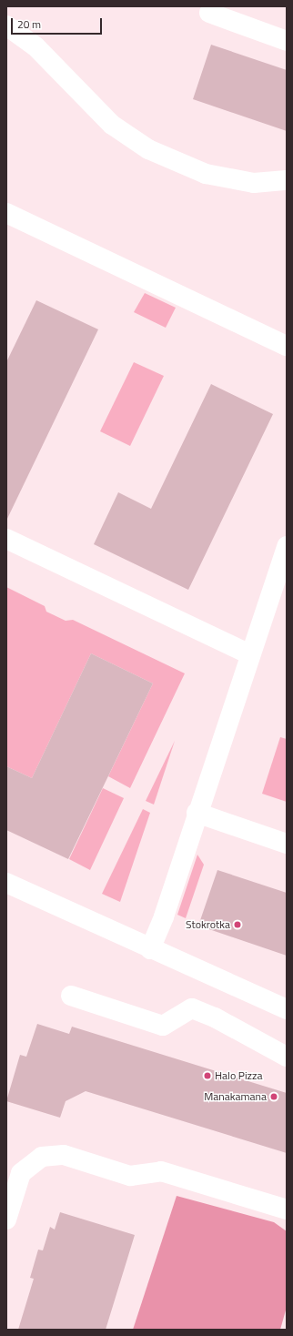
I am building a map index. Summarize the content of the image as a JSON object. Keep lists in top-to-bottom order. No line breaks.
{"places":["Stokrotka","Halo Pizza","Manakamana"],"scale_bar":"20 m"}
